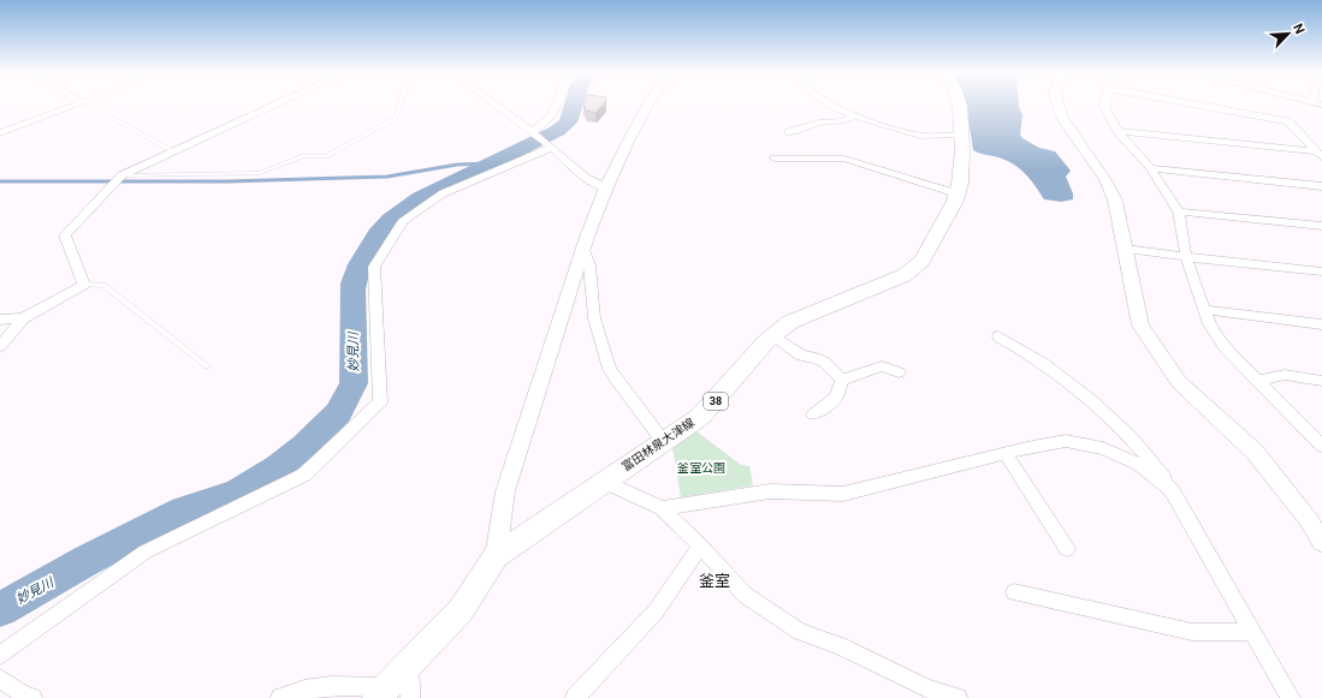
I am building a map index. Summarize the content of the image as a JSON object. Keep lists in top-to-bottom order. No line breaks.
{"streets":{"main road":["38","富田林泉大津線"]},"districts":["釜室"],"water":["妙見川"],"parks":["釜室公園"],"north":"top right"}
